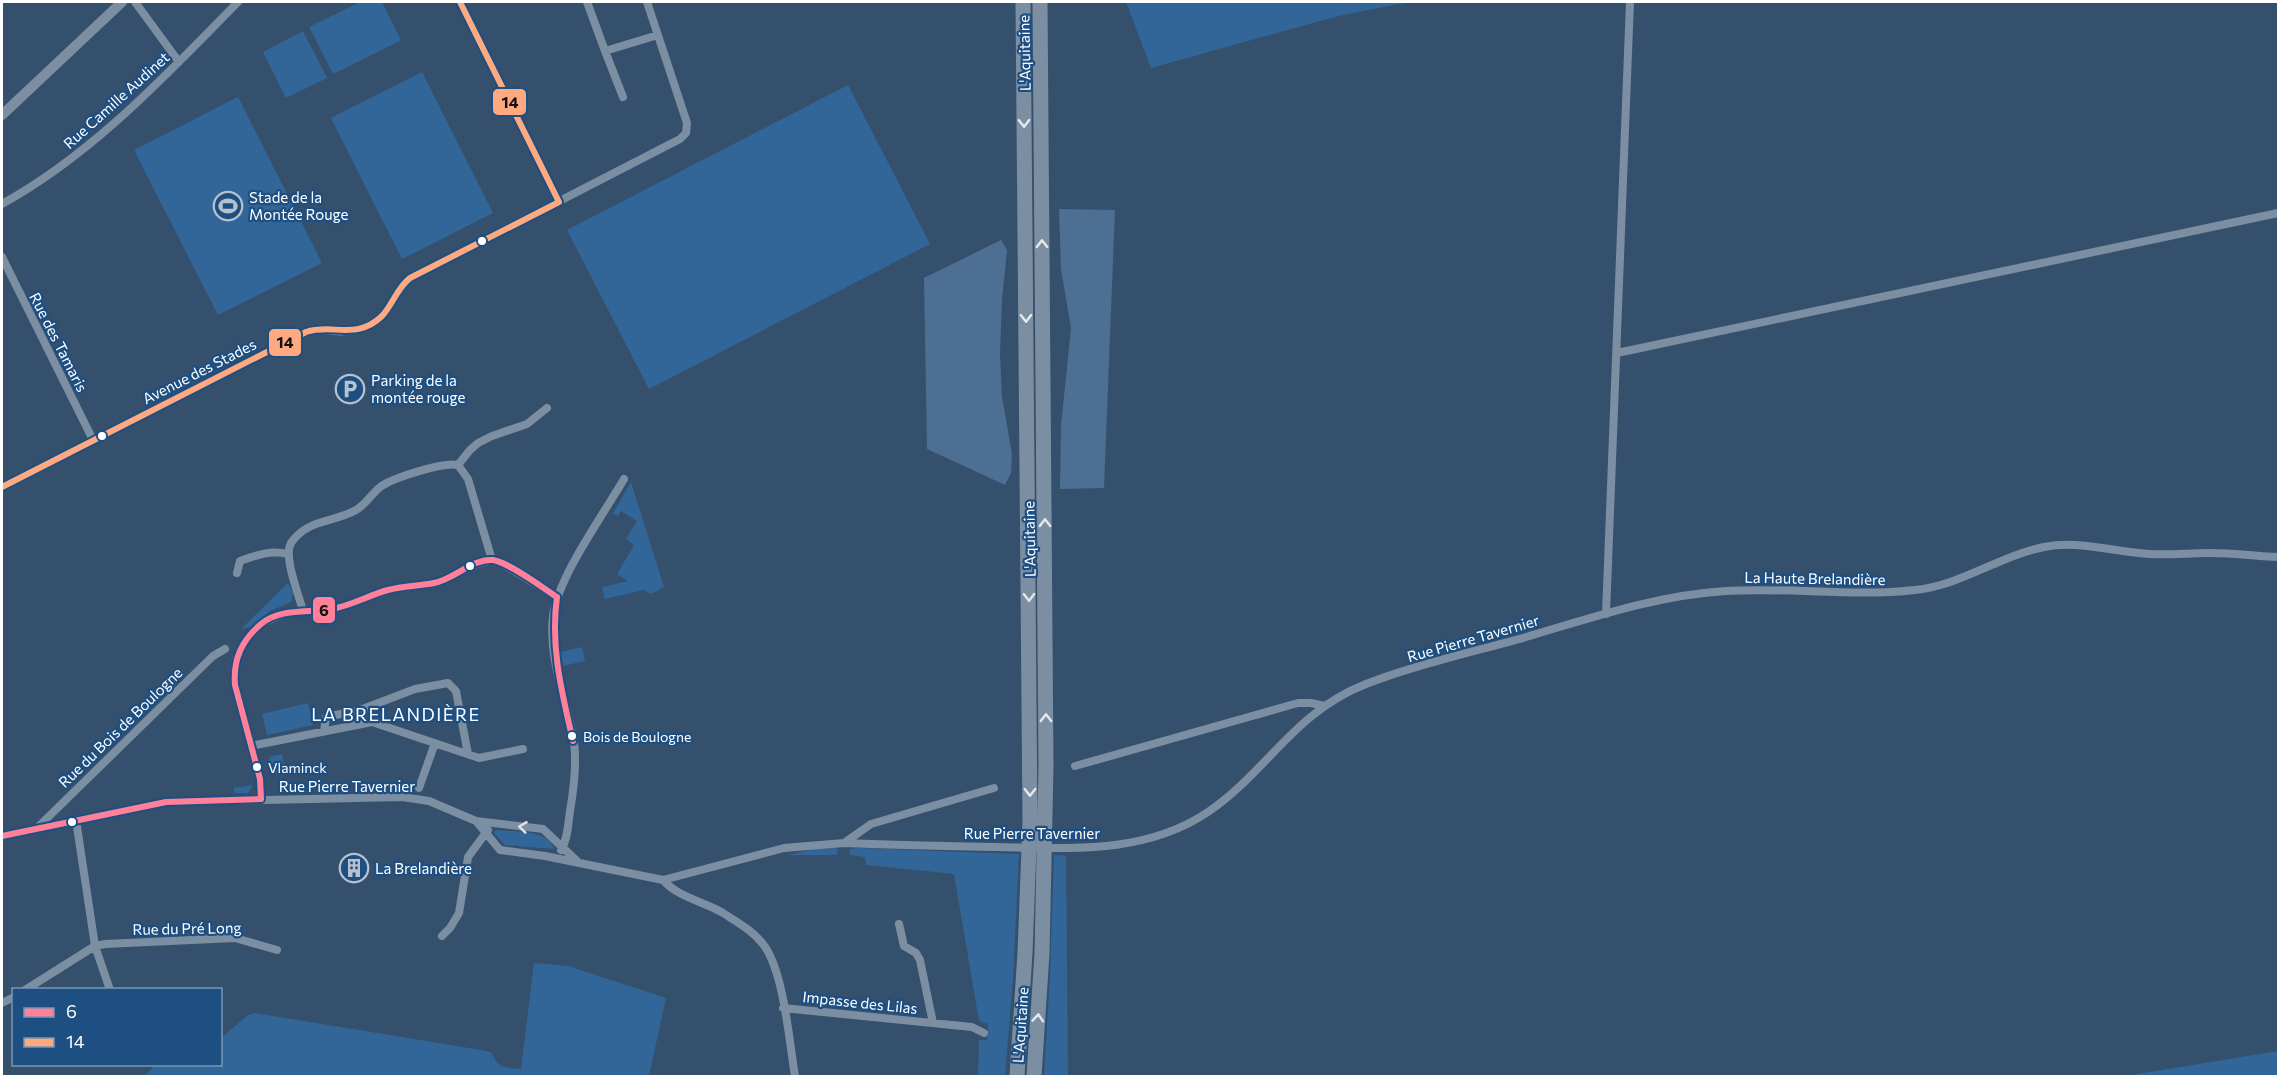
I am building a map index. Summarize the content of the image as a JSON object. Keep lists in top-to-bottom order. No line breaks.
{"streets":{"highway":["L'Aquitaine"],"street":["Rue Camille Audinet","Rue des Tamaris","Avenue des Stades","La Haute Brelandière","Rue Pierre Tavernier","Rue du Bois de Boulogne","Rue du Pré Long","Impasse des Lilas"]},"crossings":[["Rue des Tamaris","Avenue des Stades"],["La Haute Brelandière","Rue Pierre Tavernier"],["Rue Pierre Tavernier","Rue du Bois de Boulogne"]],"districts":["LA BRELANDIÈRE"],"places":{"sports":["Stade de la Montée Rouge"],"parking":["Parking de la montée rouge"],"other":["Bois de Boulogne","Vlaminck"],"building":["La Brelandière"]},"lines":["transit line 14","transit line 6"],"legend":["6","14"]}
